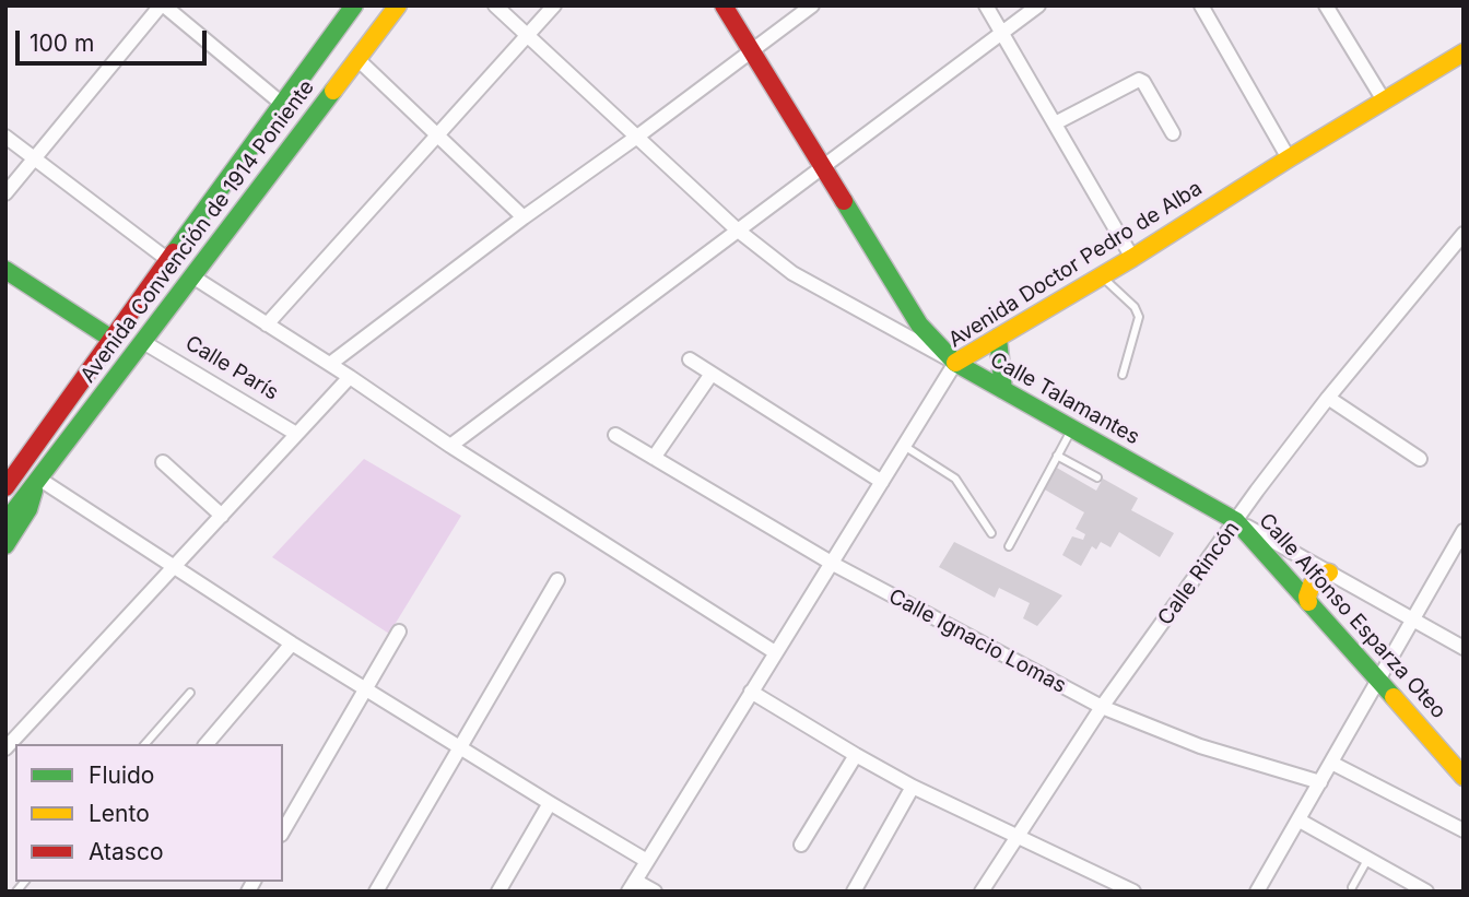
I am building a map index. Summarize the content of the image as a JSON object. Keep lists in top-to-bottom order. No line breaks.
{"streets":{"street":["Avenida Convención de 1914 Poniente","Avenida Doctor Pedro de Alba","Calle París","Calle Talamantes","Calle Rincón","Calle Alfonso Esparza Oteo","Calle Ignacio Lomas"]},"crossings":[["Avenida Convención de 1914 Poniente","Calle París"],["Avenida Doctor Pedro de Alba","Calle Talamantes"],["Avenida Doctor Pedro de Alba","Calle Ignacio Lomas"],["Calle Talamantes","Calle Rincón"],["Calle Talamantes","Calle Alfonso Esparza Oteo"],["Calle Rincón","Calle Alfonso Esparza Oteo"],["Calle Rincón","Calle Ignacio Lomas"]],"legend":["Fluido","Lento","Atasco"],"scale_bar":"100 m"}
